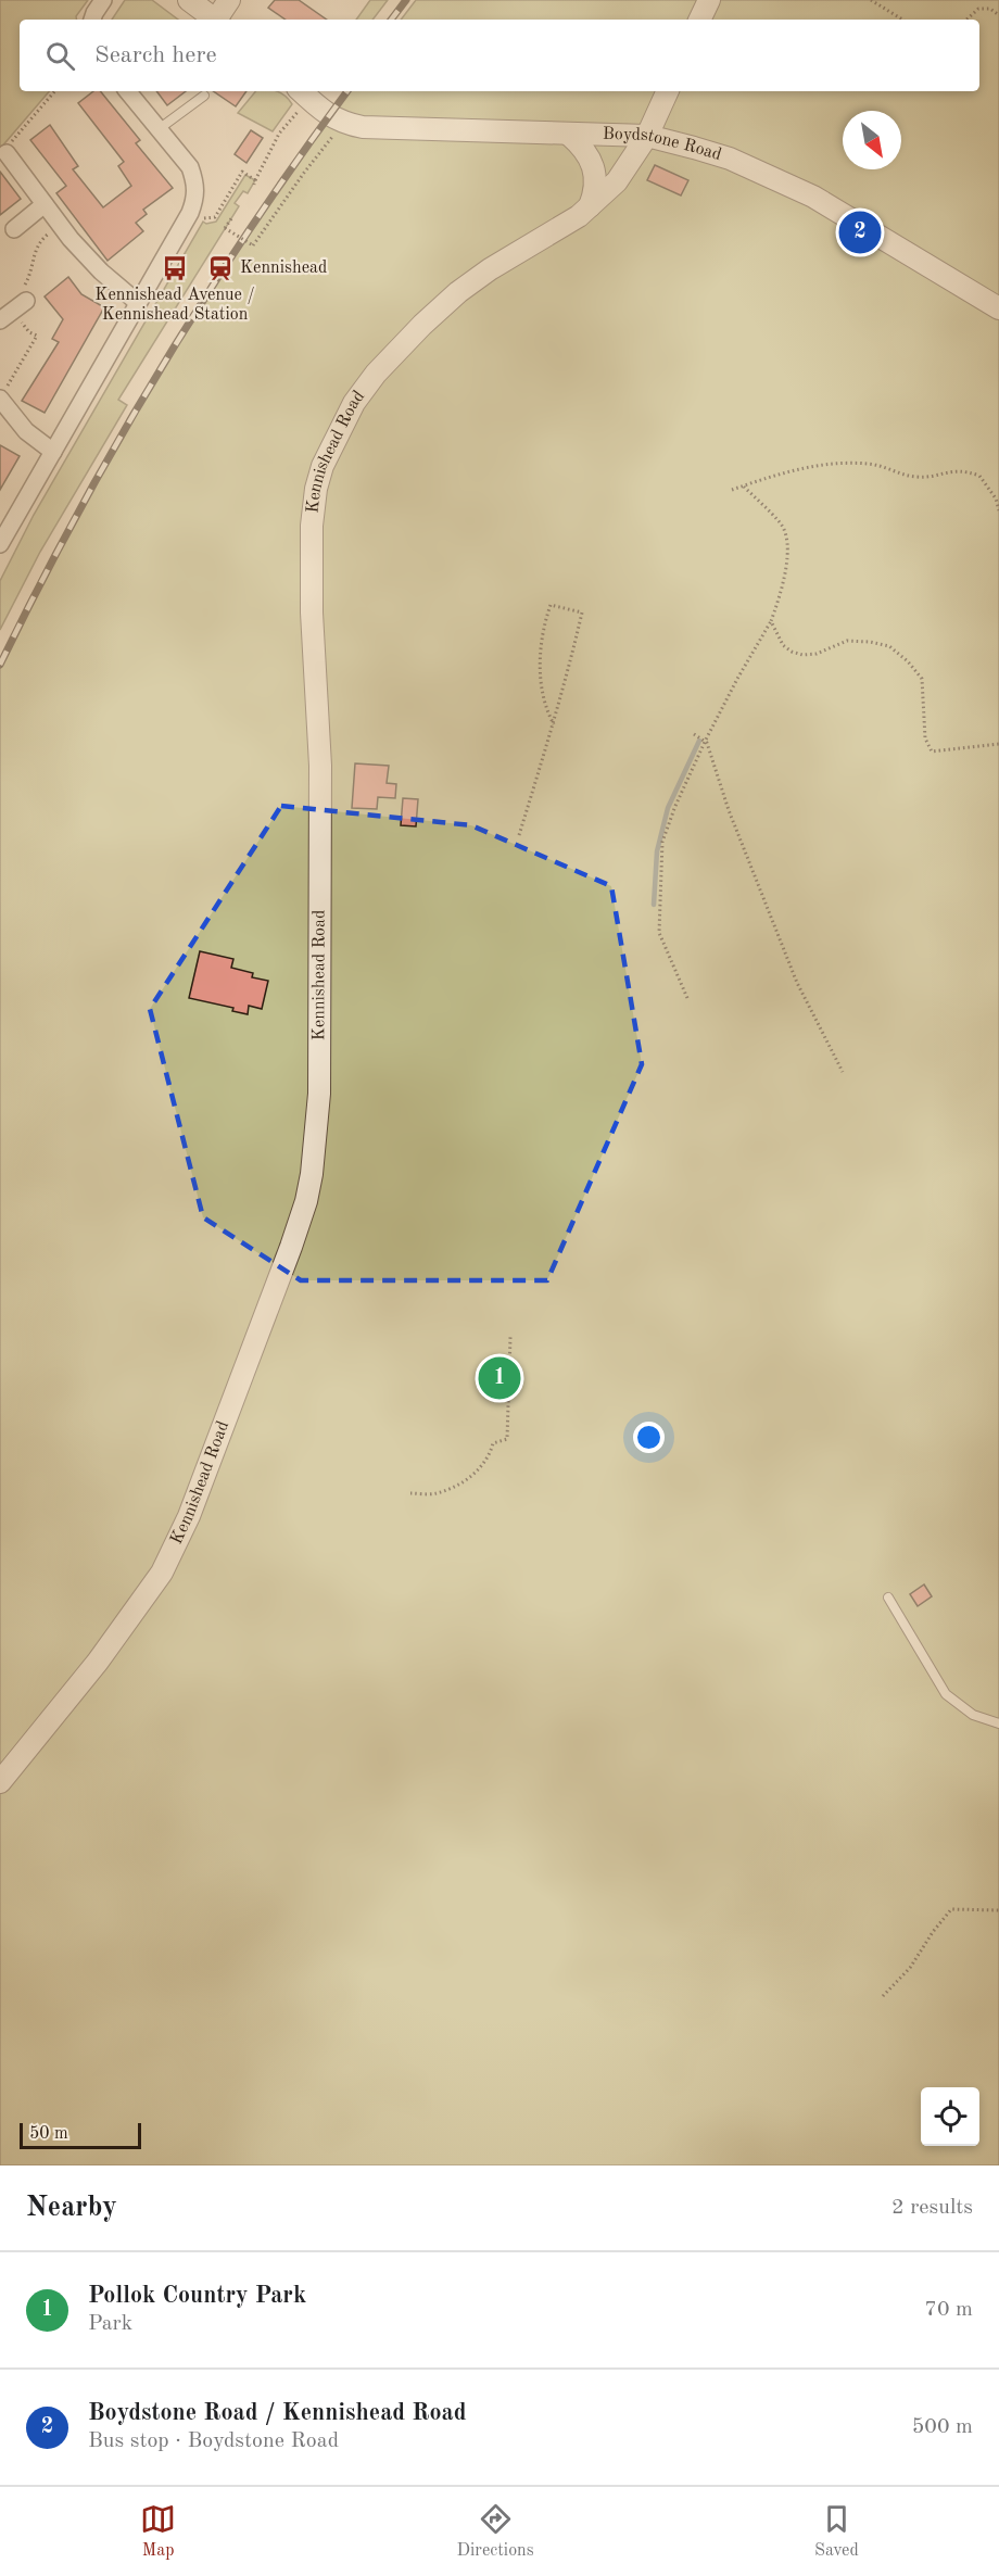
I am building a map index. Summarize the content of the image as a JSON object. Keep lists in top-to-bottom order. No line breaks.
{"streets":{"street":["Boydstone Road","Kennishead Road"]},"crossings":[["Boydstone Road","Kennishead Road"]],"places":{"bus stop":["Kennishead Avenue / Kennishead Station"],"station":["Kennishead"]},"scale_bar":"50 m","north":"bottom right","page":{"search":"Search here","pins":["2","1"],"scale":"50 m","heading":["Nearby","2 results"],"list":[{"mark":"1","name":"Pollok Country Park","note":"Park","value":"70 m"},{"mark":"2","name":"Boydstone Road / Kennishead Road","note":"Bus stop · Boydstone Road","value":"500 m"}],"nav":["Map","Directions","Saved"]}}
